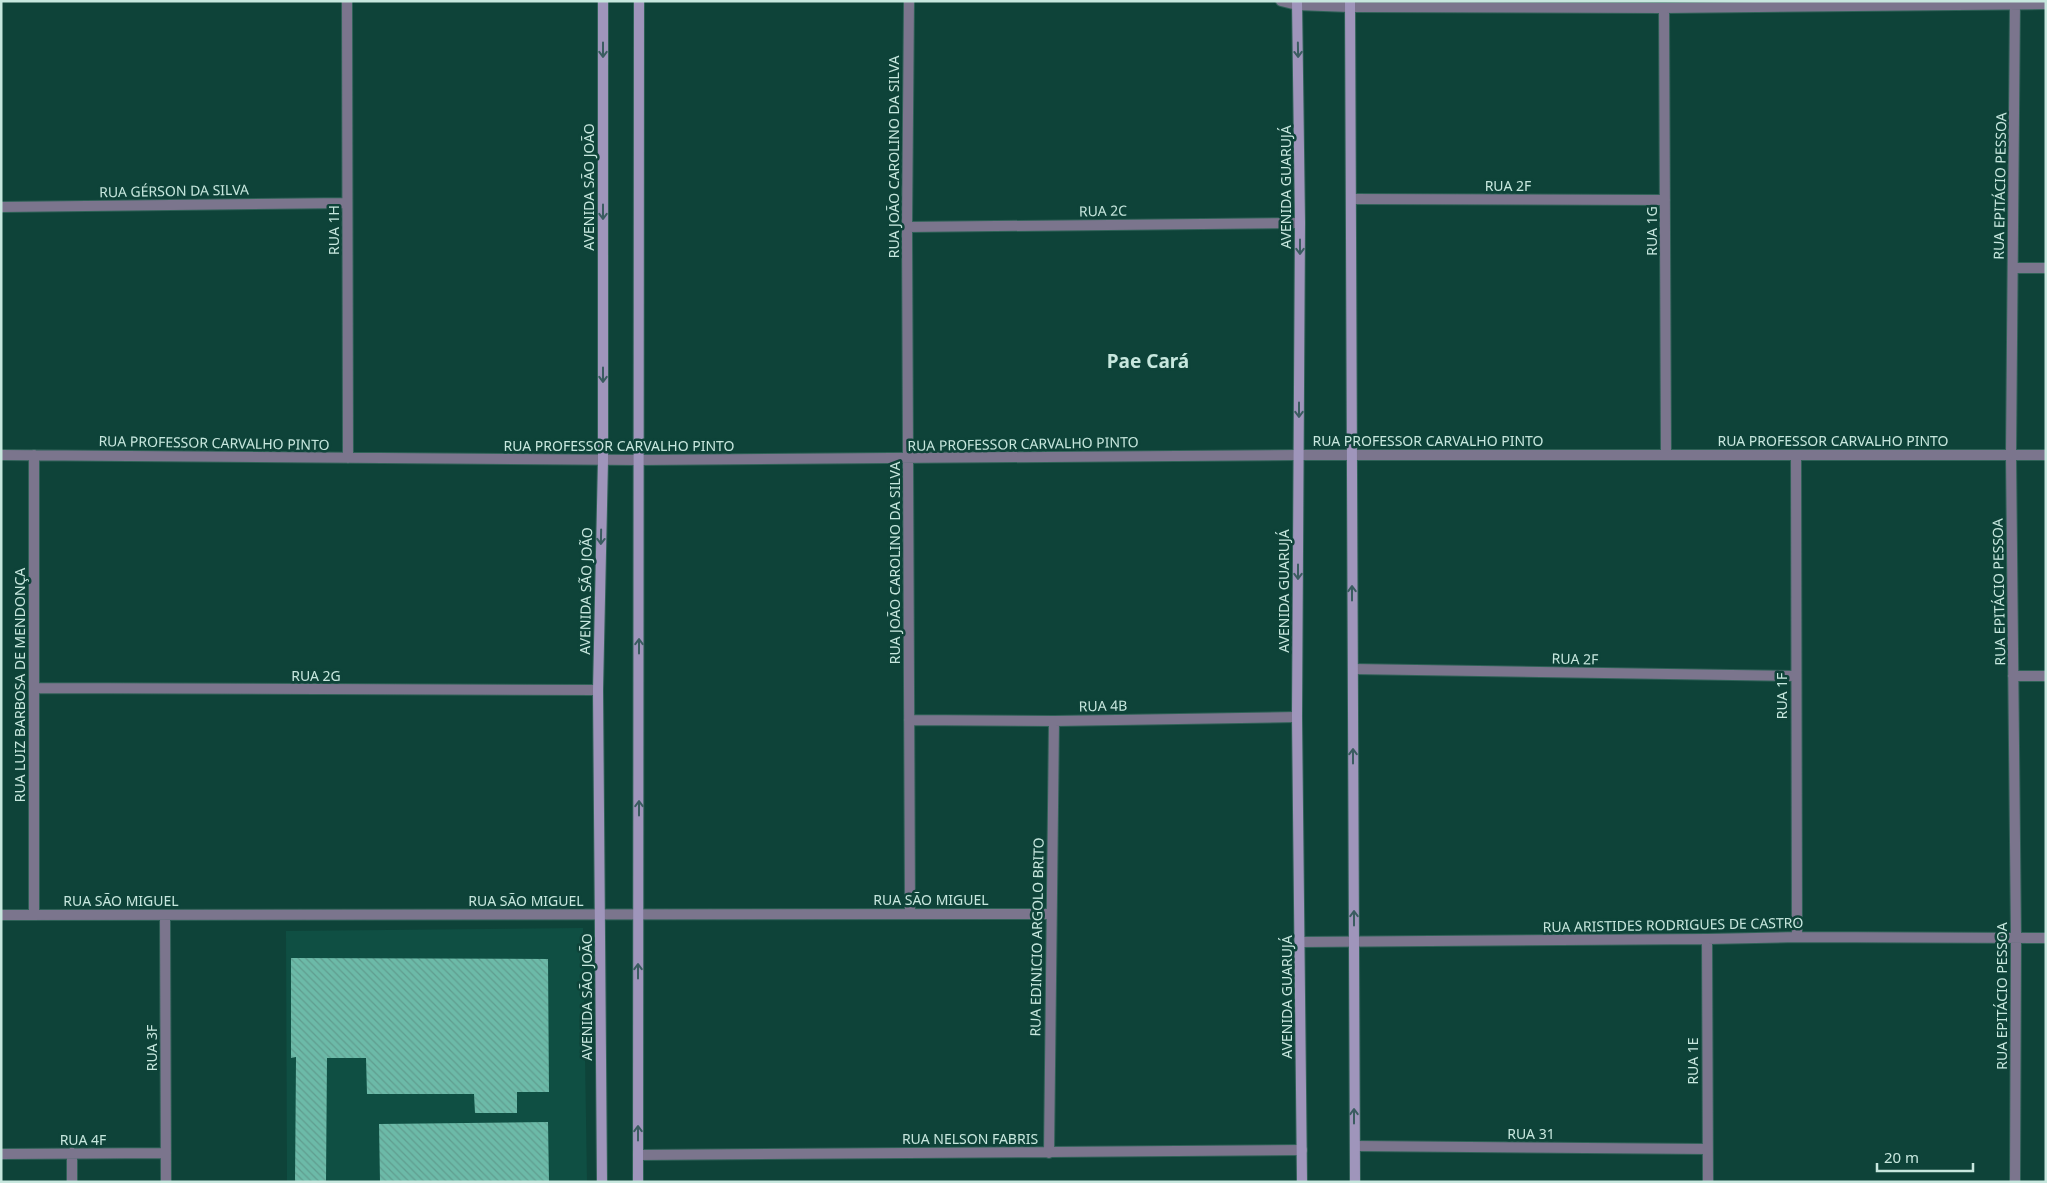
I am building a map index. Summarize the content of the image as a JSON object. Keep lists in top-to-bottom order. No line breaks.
{"streets":{"street":["RUA JOÃO CAROLINO DA SILVA","RUA 2F","RUA EPITÁCIO PESSOA","AVENIDA SÃO JOÃO","AVENIDA GUARUJÁ","RUA GÉRSON DA SILVA","RUA 2C","RUA 1H","RUA 1G","RUA PROFESSOR CARVALHO PINTO","RUA 2G","RUA LUIZ BARBOSA DE MENDONÇA","RUA 1F","RUA 4B","RUA SÃO MIGUEL","RUA ARISTIDES RODRIGUES DE CASTRO","RUA EDINICIO ARGOLO BRITO","RUA 3F","RUA 1E","RUA 31","RUA NELSON FABRIS","RUA 4F"]},"crossings":[["RUA JOÃO CAROLINO DA SILVA","RUA 2C"],["RUA JOÃO CAROLINO DA SILVA","RUA PROFESSOR CARVALHO PINTO"],["RUA JOÃO CAROLINO DA SILVA","RUA 4B"],["RUA JOÃO CAROLINO DA SILVA","RUA SÃO MIGUEL"],["RUA 2F","RUA 1G"],["RUA 2F","RUA 1F"],["RUA EPITÁCIO PESSOA","RUA PROFESSOR CARVALHO PINTO"],["RUA EPITÁCIO PESSOA","RUA ARISTIDES RODRIGUES DE CASTRO"],["AVENIDA SÃO JOÃO","RUA PROFESSOR CARVALHO PINTO"],["AVENIDA SÃO JOÃO","RUA 2G"],["AVENIDA SÃO JOÃO","RUA SÃO MIGUEL"],["AVENIDA GUARUJÁ","RUA 2C"],["AVENIDA GUARUJÁ","RUA PROFESSOR CARVALHO PINTO"],["AVENIDA GUARUJÁ","RUA 4B"],["AVENIDA GUARUJÁ","RUA ARISTIDES RODRIGUES DE CASTRO"],["AVENIDA GUARUJÁ","RUA NELSON FABRIS"],["RUA GÉRSON DA SILVA","RUA 1H"],["RUA 1H","RUA PROFESSOR CARVALHO PINTO"],["RUA 1G","RUA PROFESSOR CARVALHO PINTO"],["RUA PROFESSOR CARVALHO PINTO","RUA LUIZ BARBOSA DE MENDONÇA"],["RUA PROFESSOR CARVALHO PINTO","RUA 1F"],["RUA 2G","RUA LUIZ BARBOSA DE MENDONÇA"],["RUA LUIZ BARBOSA DE MENDONÇA","RUA SÃO MIGUEL"],["RUA 1F","RUA ARISTIDES RODRIGUES DE CASTRO"],["RUA 4B","RUA EDINICIO ARGOLO BRITO"],["RUA SÃO MIGUEL","RUA EDINICIO ARGOLO BRITO"],["RUA SÃO MIGUEL","RUA 3F"],["RUA ARISTIDES RODRIGUES DE CASTRO","RUA 1E"],["RUA EDINICIO ARGOLO BRITO","RUA NELSON FABRIS"],["RUA 3F","RUA 4F"],["RUA 1E","RUA 31"]],"districts":["Pae Cará"],"scale_bar":"20 m"}
